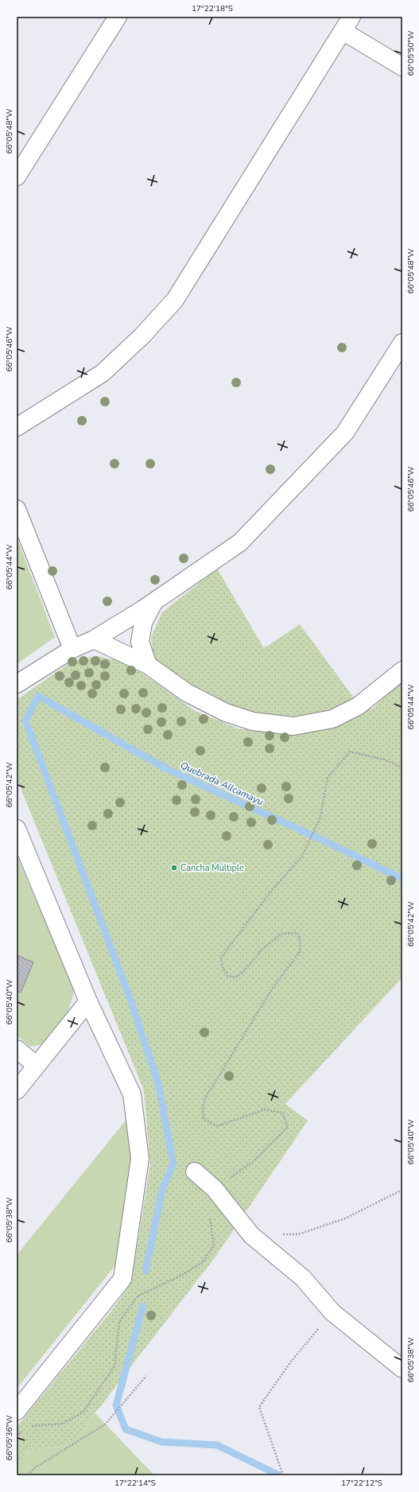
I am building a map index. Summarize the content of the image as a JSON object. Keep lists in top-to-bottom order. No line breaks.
{"water":["Quebrada Allcamayu"],"places":["Cancha Múltiple"],"coordinates":["17°22'18\"S","66°05'50\"W","66°05'48\"W","66°05'46\"W","66°05'44\"W","66°05'42\"W","66°05'40\"W","66°05'38\"W","66°05'36\"W","17°22'14\"S","17°22'12\"S"]}
